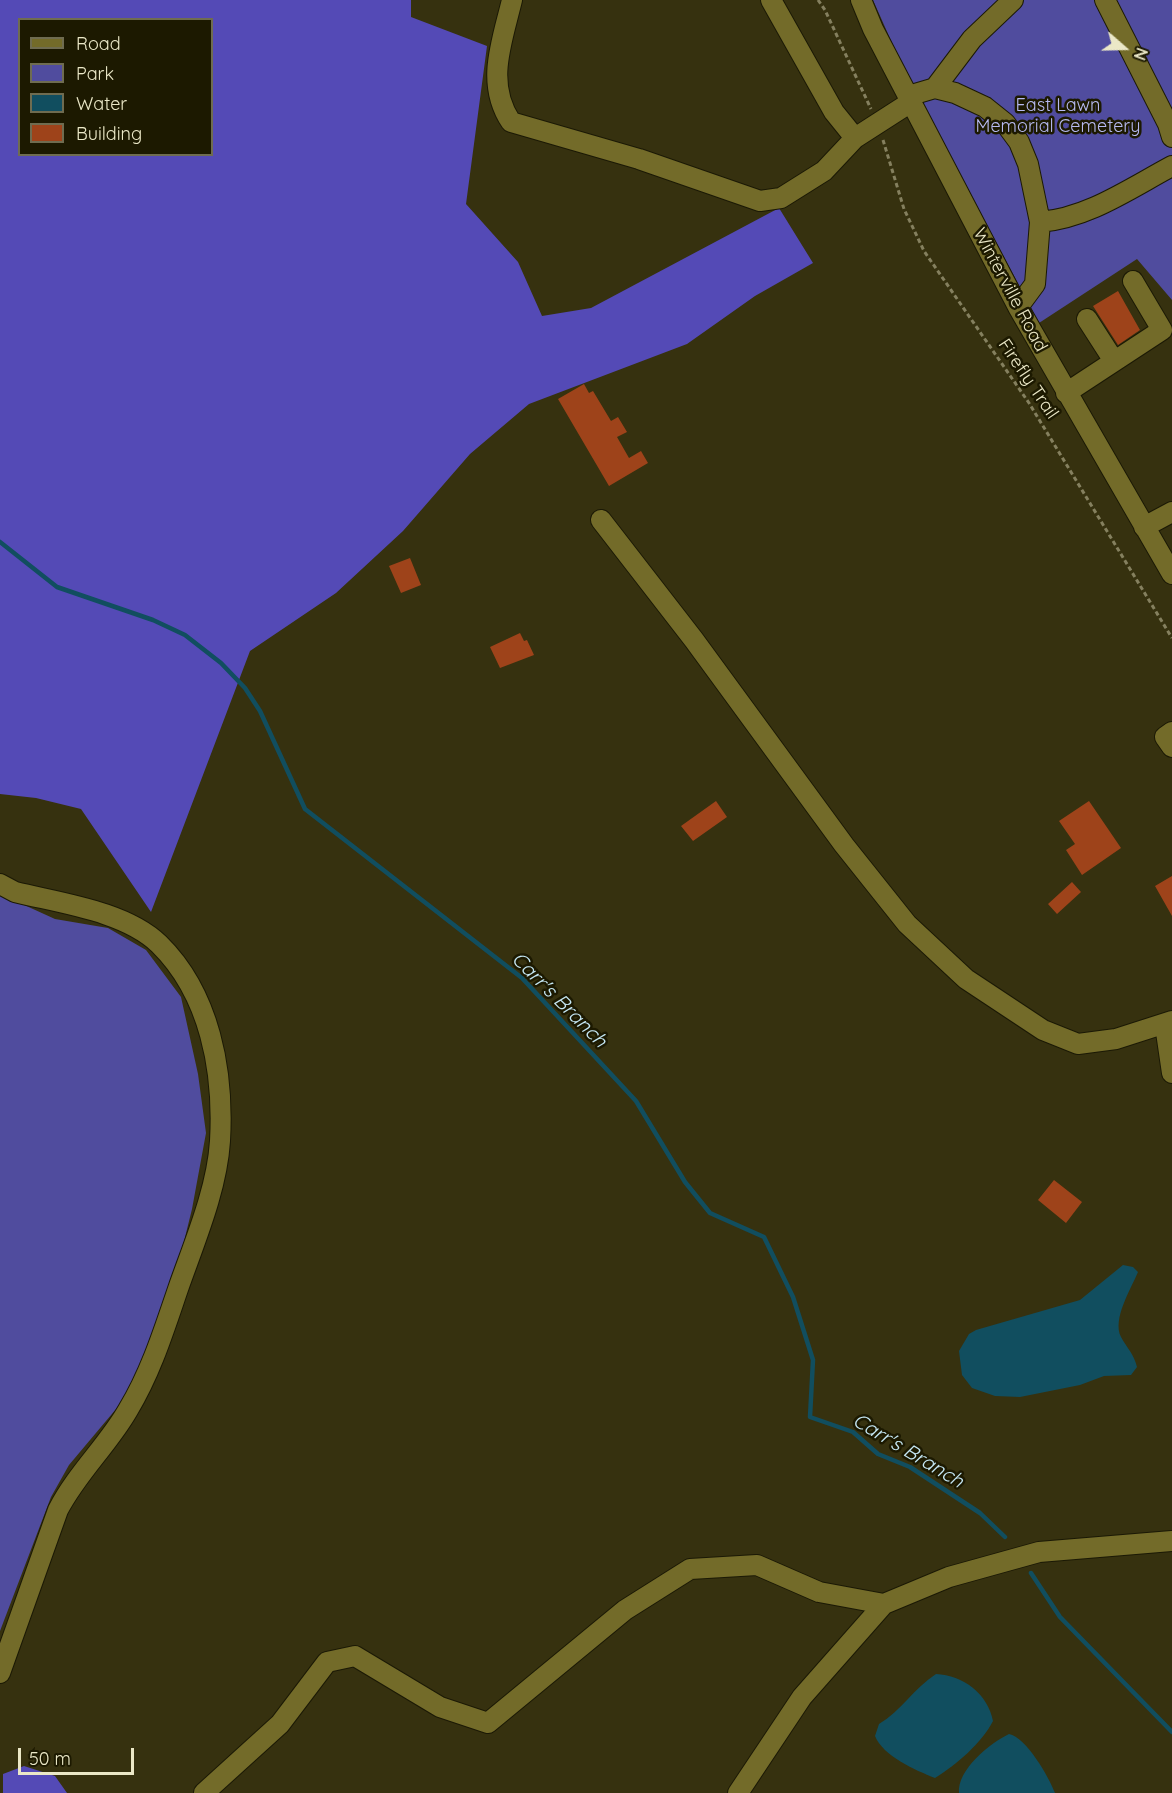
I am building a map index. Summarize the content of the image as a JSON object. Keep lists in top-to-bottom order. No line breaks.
{"streets":{"street":["Winterville Road"],"path":["Firefly Trail"]},"water":["Carr's Branch"],"parks":["East Lawn Memorial Cemetery"],"legend":["Road","Park","Water","Building"],"scale_bar":"50 m","north":"right"}
